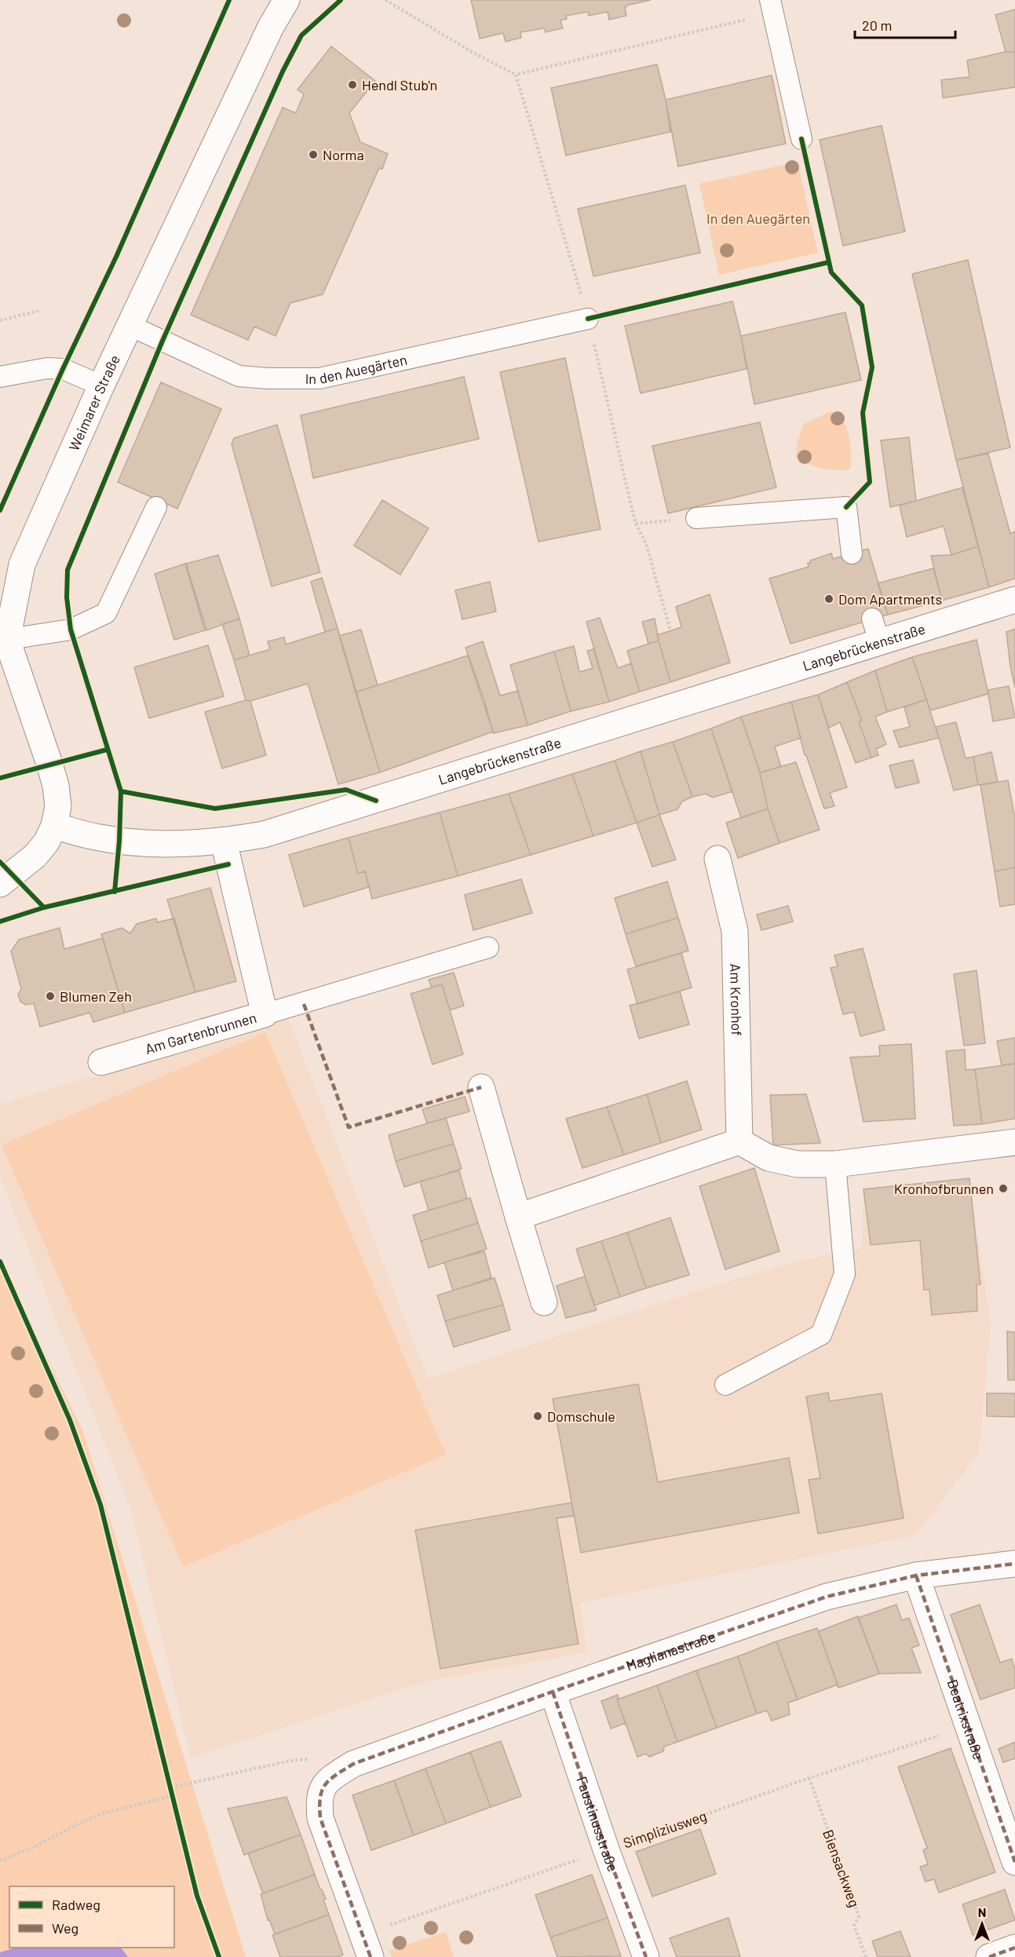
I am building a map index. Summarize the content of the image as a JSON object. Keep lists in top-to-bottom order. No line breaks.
{"streets":{"street":["Weimarer Straße","Langebrückenstraße","Am Kronhof","Am Gartenbrunnen","Maglianastraße","Beatrixstraße","Faustinusstraße"],"lane":["In den Auegärten"],"path":["Simpliziusweg","Biensackweg"]},"crossings":[["In den Auegärten","Weimarer Straße"],["Weimarer Straße","Langebrückenstraße"],["Langebrückenstraße","Am Gartenbrunnen"],["Maglianastraße","Beatrixstraße"],["Maglianastraße","Faustinusstraße"],["Maglianastraße","Simpliziusweg"],["Beatrixstraße","Simpliziusweg"],["Faustinusstraße","Simpliziusweg"],["Simpliziusweg","Biensackweg"]],"parks":["In den Auegärten"],"places":["Hendl Stub'n","Norma","Dom Apartments","Blumen Zeh","Kronhofbrunnen","Domschule"],"legend":["Radweg","Weg"],"scale_bar":"20 m","north":"top"}
